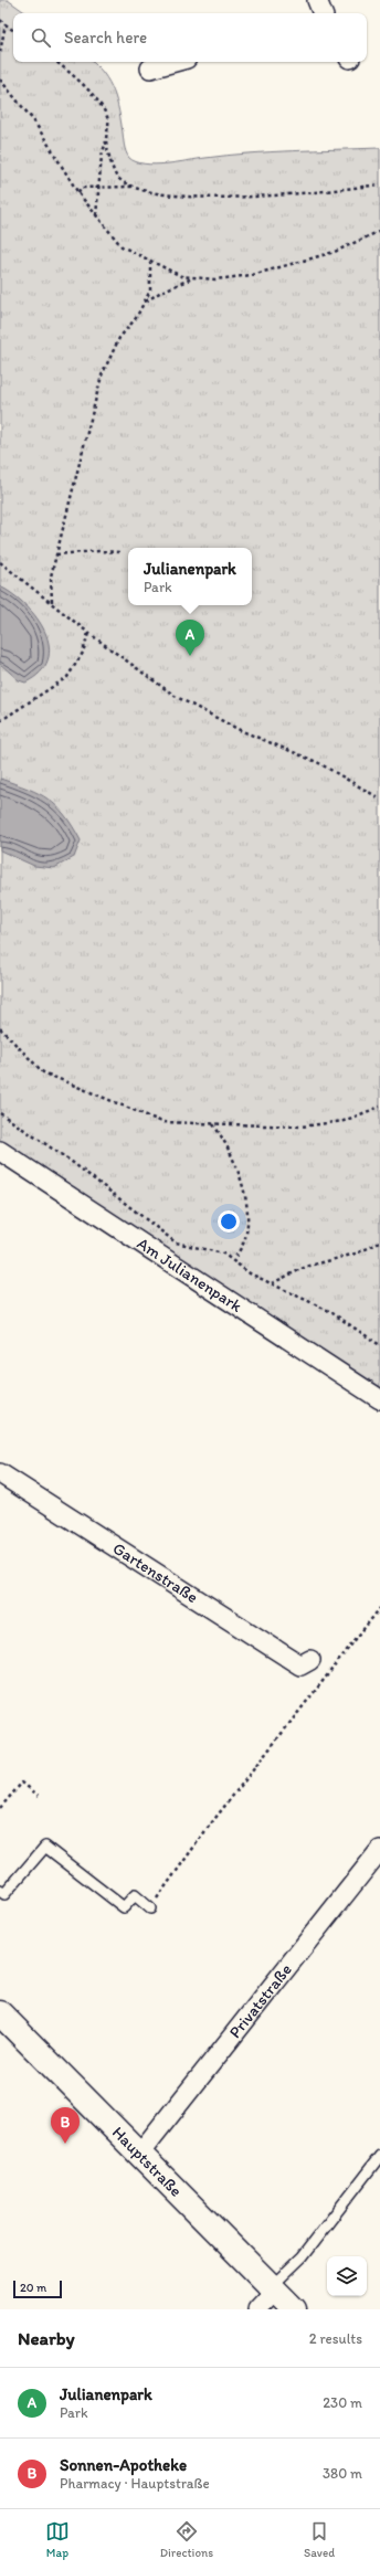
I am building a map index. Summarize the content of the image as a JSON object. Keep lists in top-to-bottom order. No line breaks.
{"streets":{"main road":["Hauptstraße"],"street":["Am Julianenpark","Gartenstraße","Privatstraße"]},"crossings":[["Privatstraße","Hauptstraße"]],"scale_bar":"20 m","page":{"search":"Search here","popup":["Julianenpark","Park"],"pins":["A","B"],"scale":"20 m","heading":["Nearby","2 results"],"list":[{"mark":"A","name":"Julianenpark","note":"Park","value":"230 m"},{"mark":"B","name":"Sonnen-Apotheke","note":"Pharmacy · Hauptstraße","value":"380 m"}],"nav":["Map","Directions","Saved"]}}
